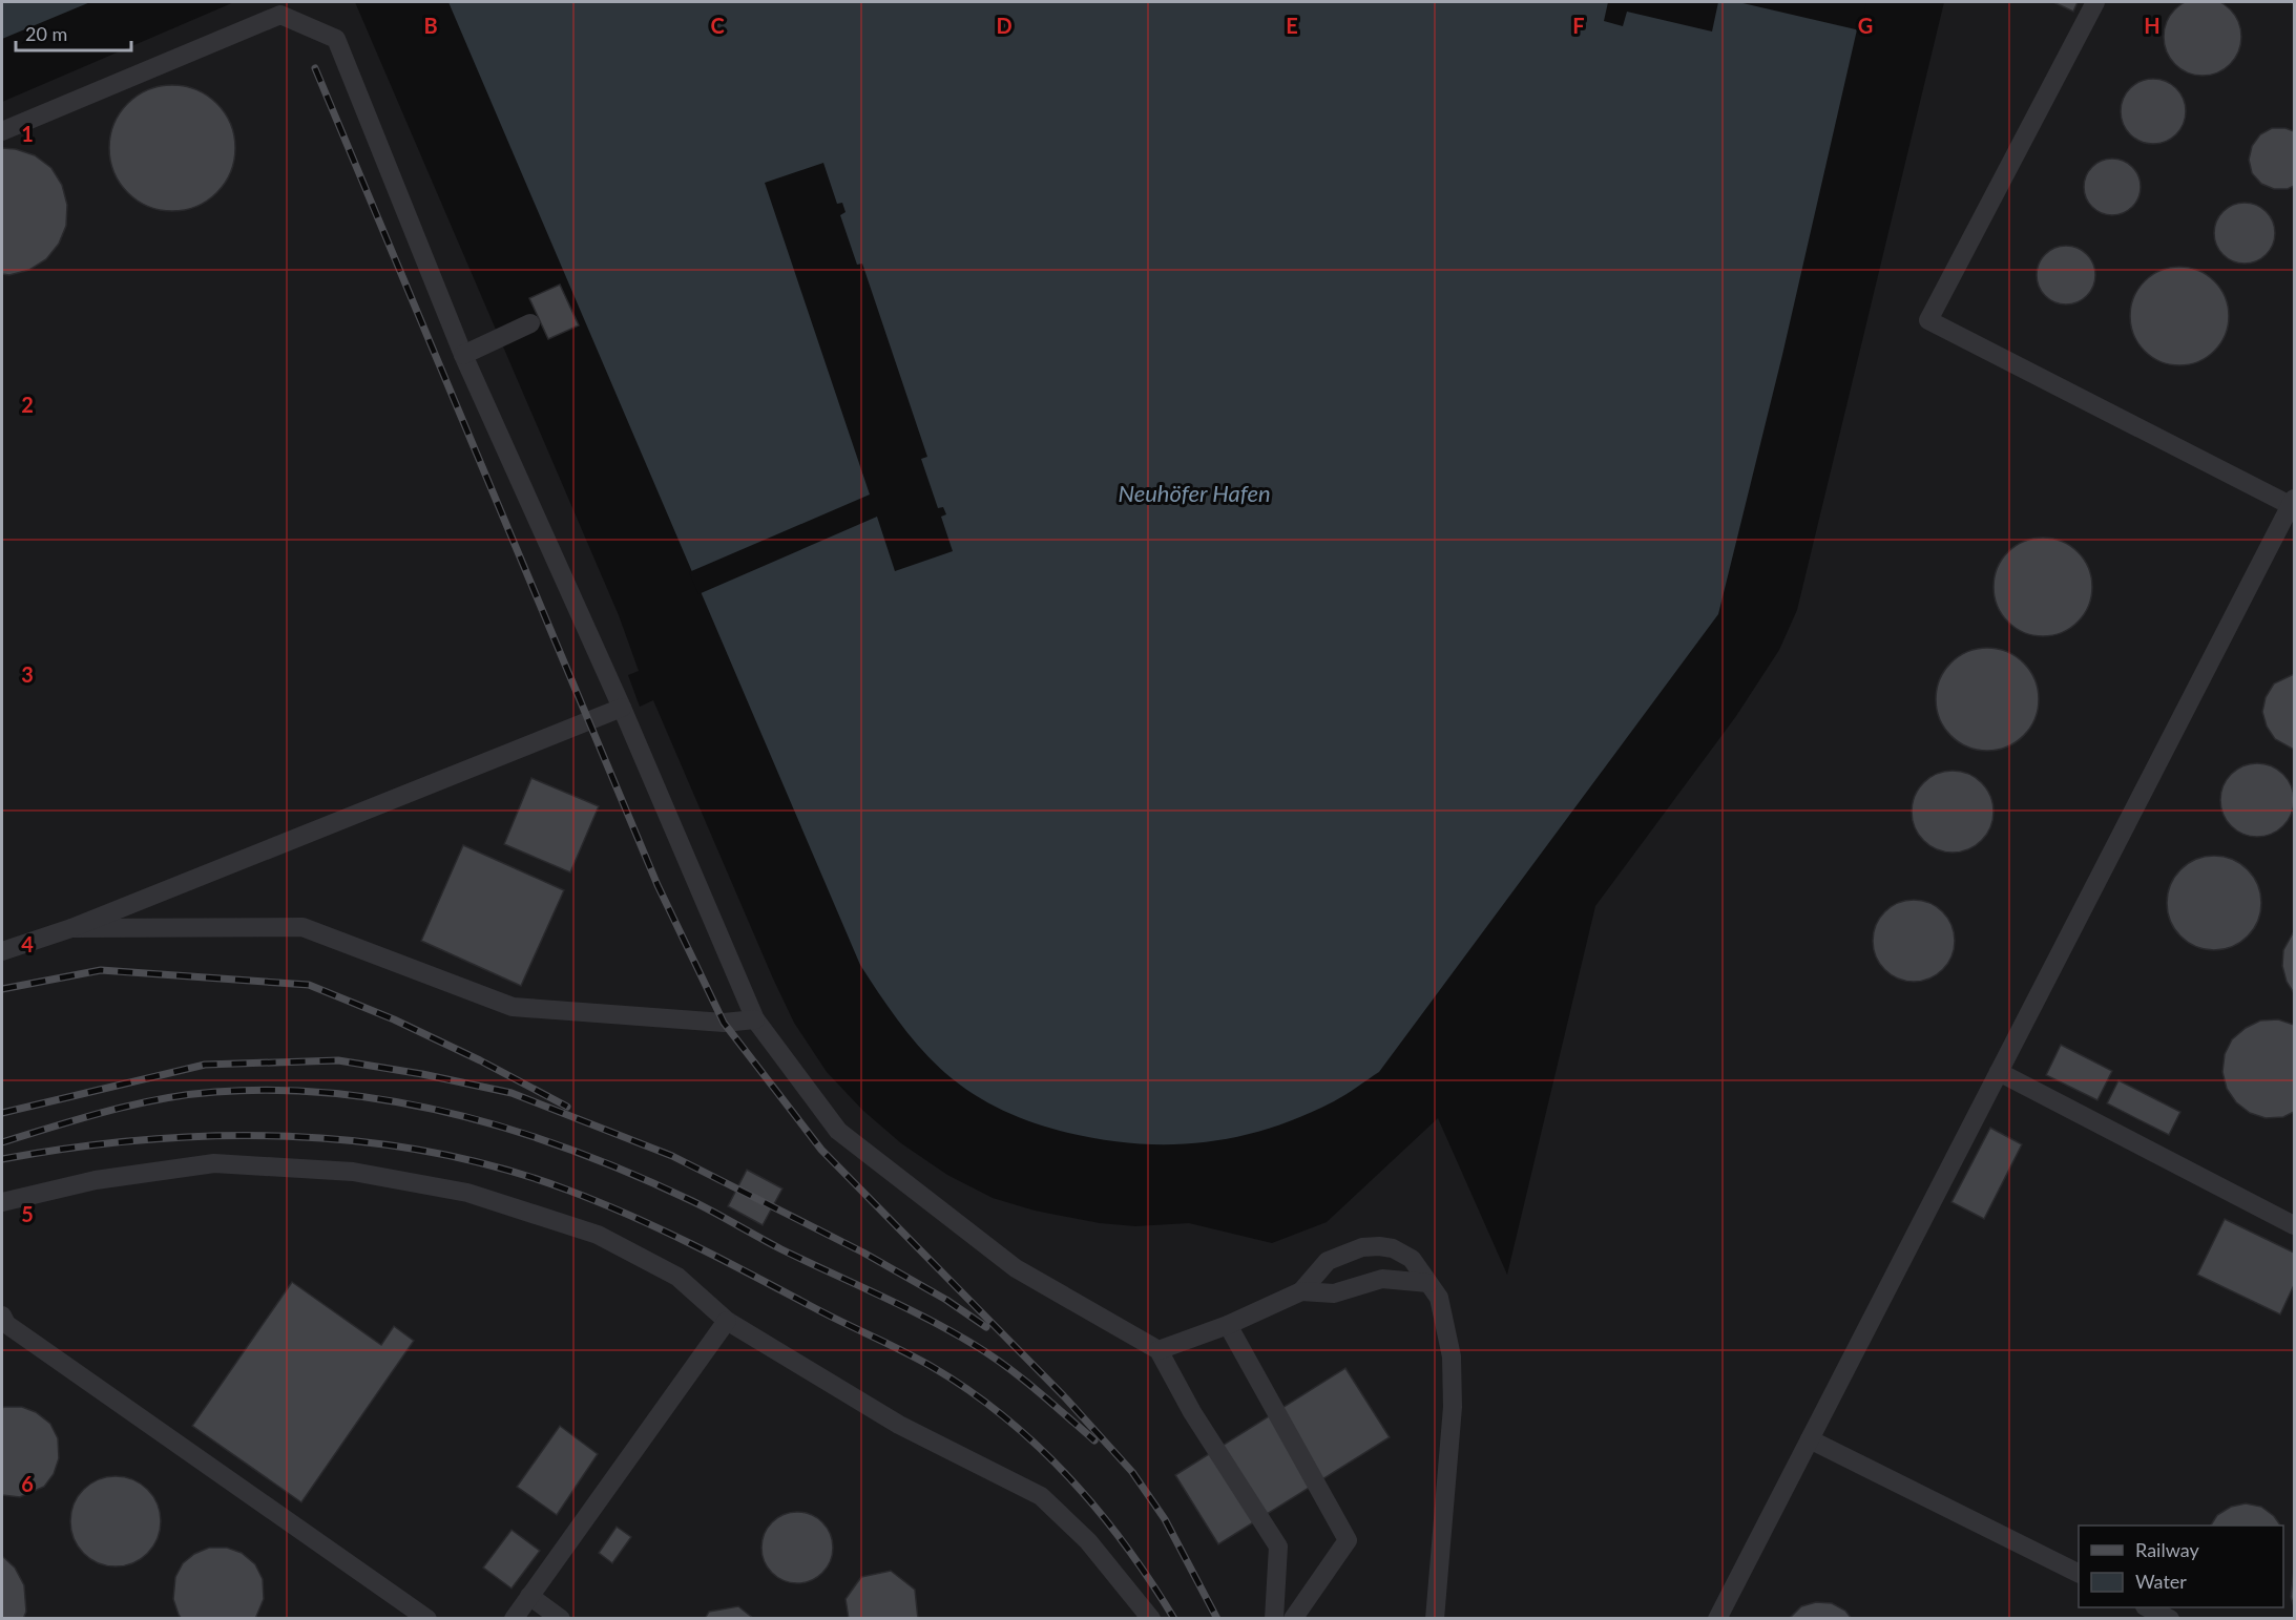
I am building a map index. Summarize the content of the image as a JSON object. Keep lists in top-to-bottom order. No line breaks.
{"water":["Neuhöfer Hafen"],"legend":["Railway","Water"],"scale_bar":"20 m","grid":{"columns":["B","C","D","E","F","G","H"],"rows":["1","2","3","4","5","6"]}}
